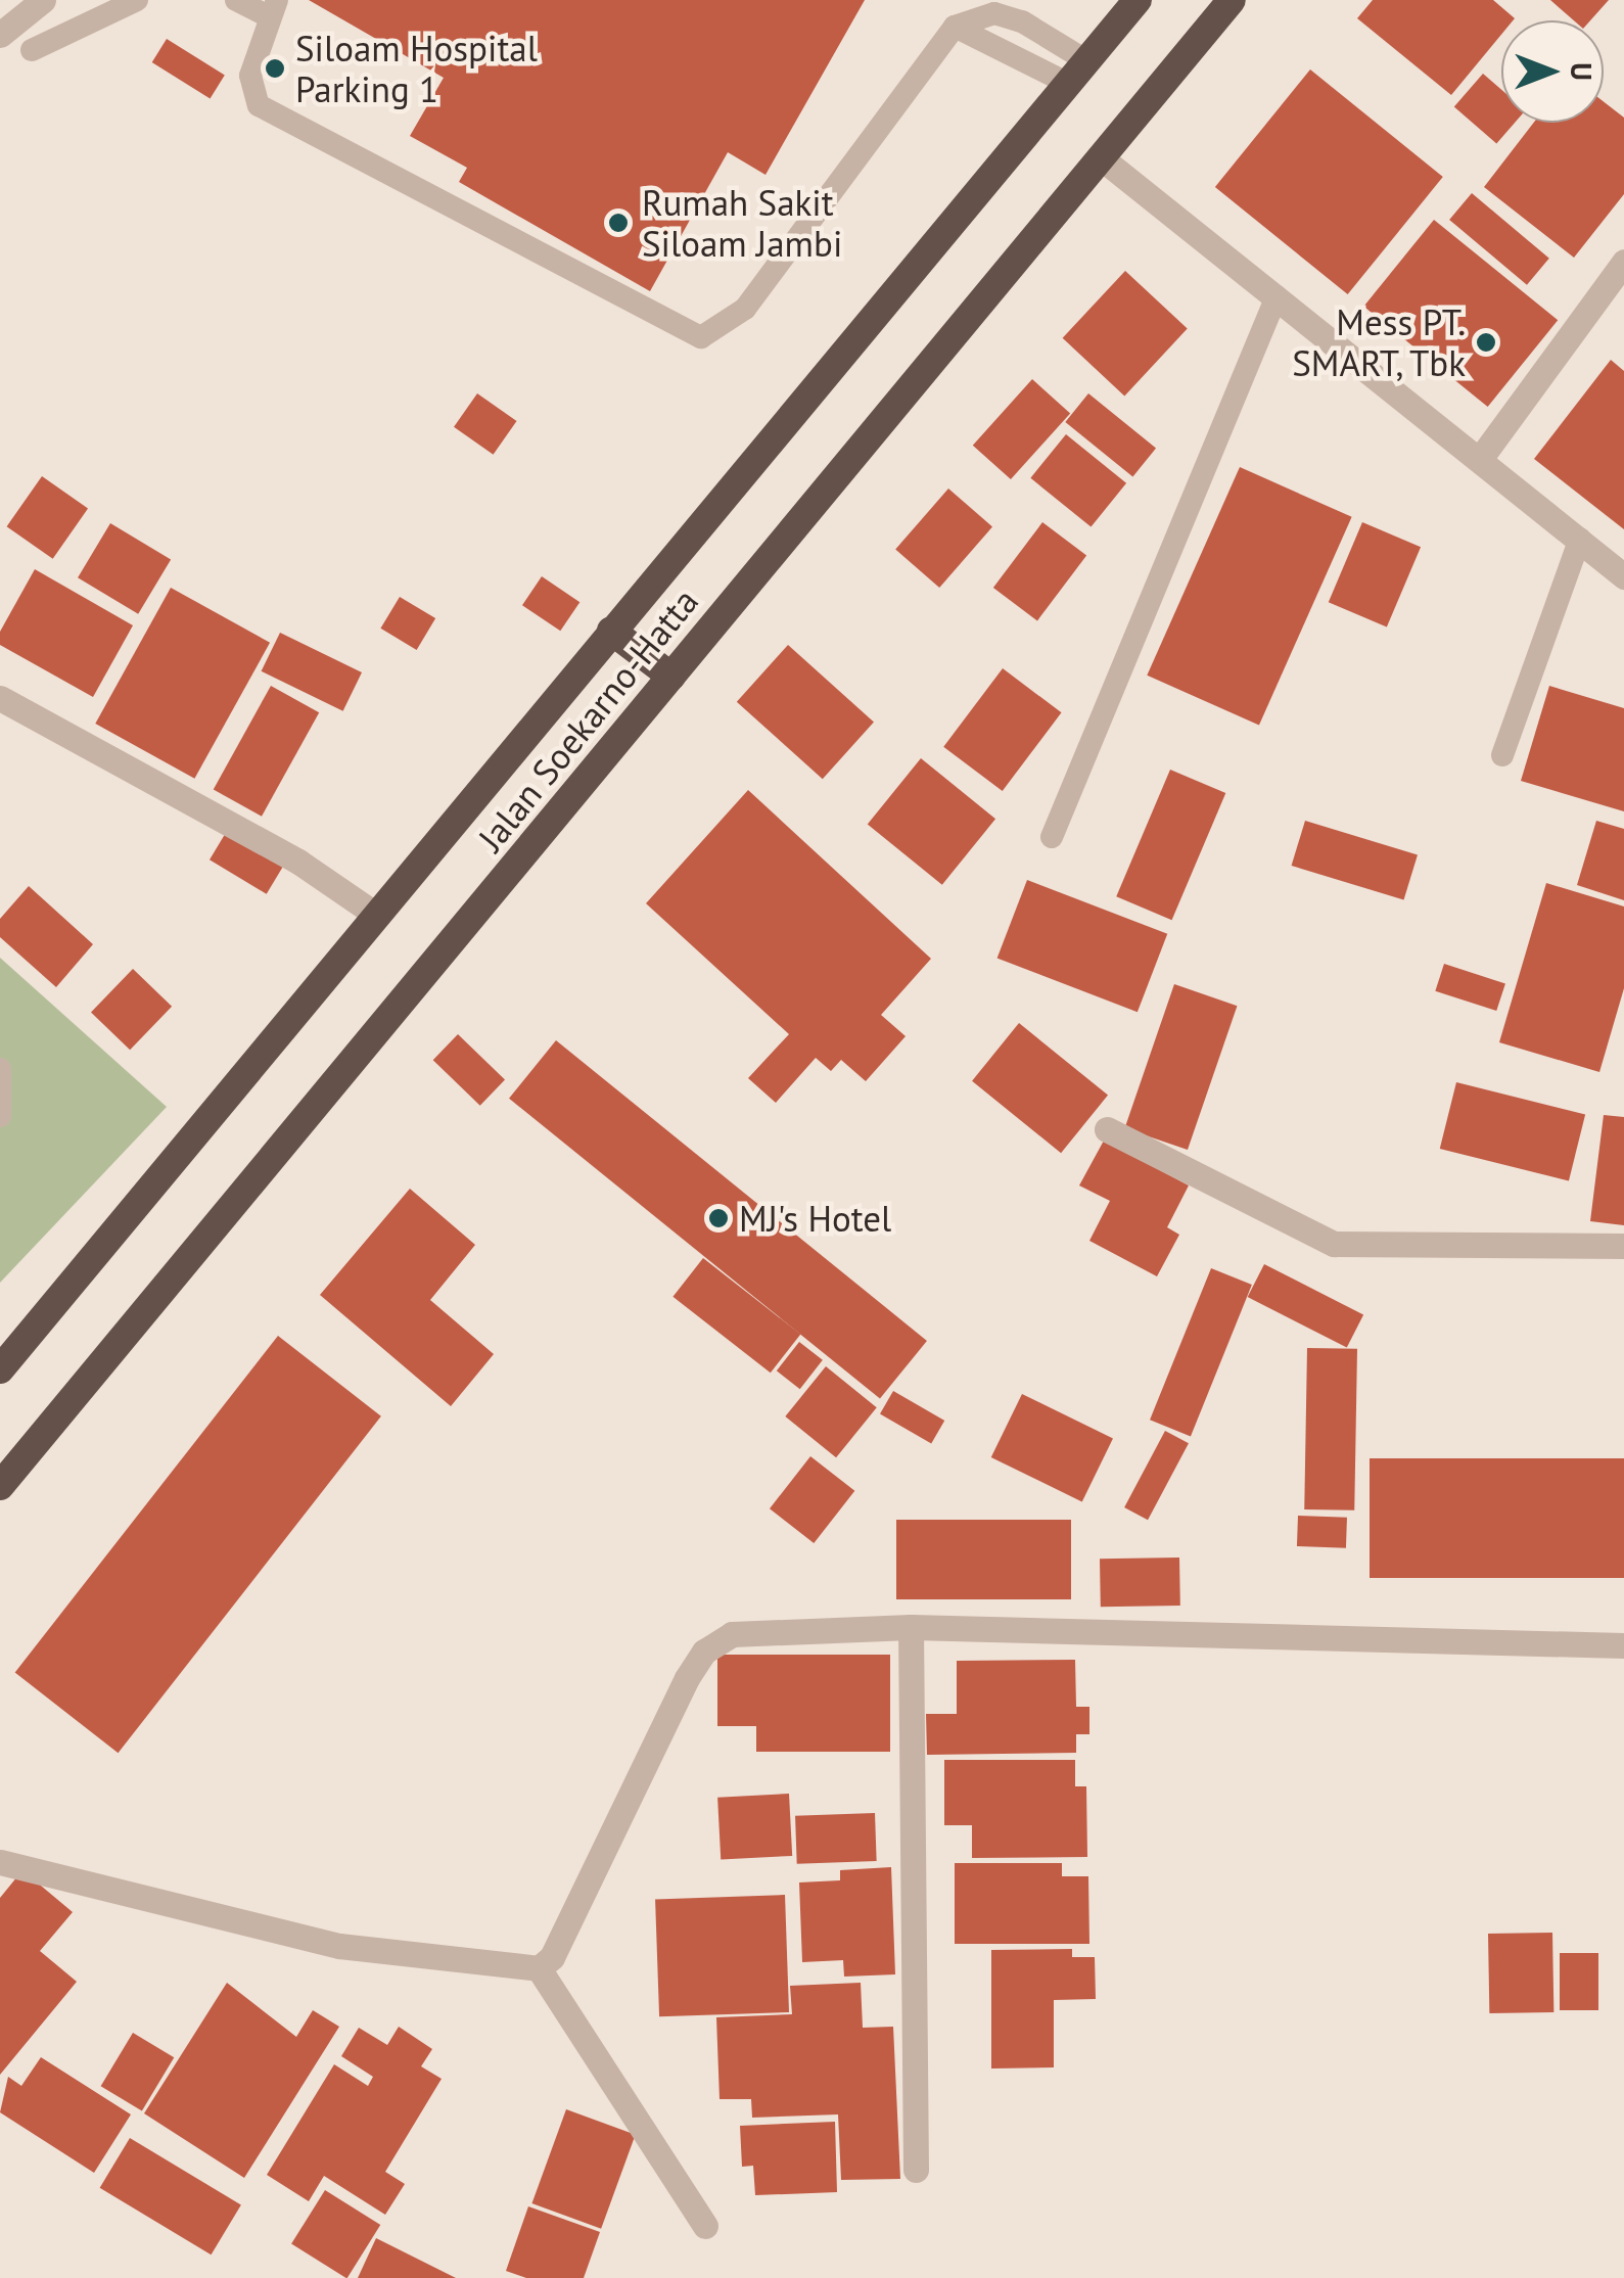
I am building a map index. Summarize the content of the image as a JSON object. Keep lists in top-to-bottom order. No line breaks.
{"streets":{"highway":["Jalan Soekarno-Hatta"]},"places":["Siloam Hospital Parking 1","Rumah Sakit Siloam Jambi","Mess PT. SMART, Tbk","MJ's Hotel"],"north":"right"}
